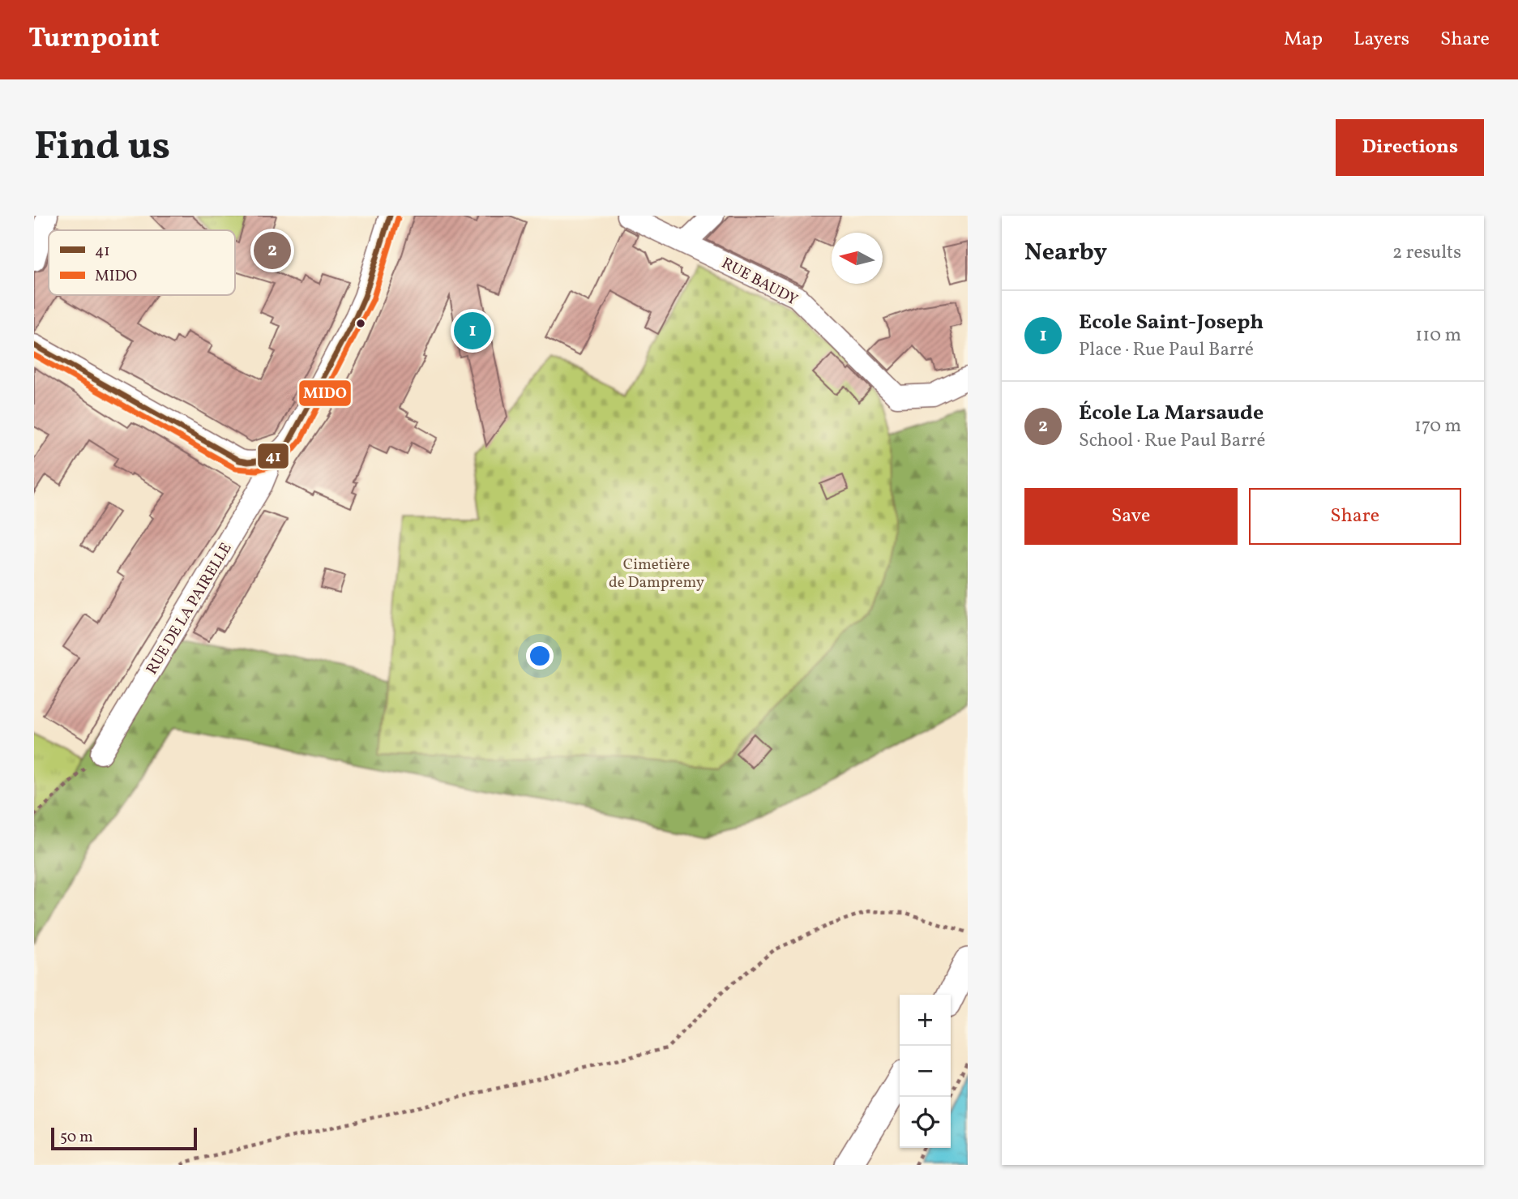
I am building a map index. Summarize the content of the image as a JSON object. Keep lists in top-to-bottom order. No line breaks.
{"streets":{"street":["RUE BAUDY","RUE DE LA PAIRELLE"]},"parks":["Cimetière de Dampremy"],"lines":["transit line 41","transit line MIDO"],"legend":["41","MIDO"],"scale_bar":"50 m","north":"left","page":{"header":"Turnpoint","nav":["Map","Layers","Share"],"buttons":["Directions",["Save","Share"]],"title":"Find us","heading":["Nearby","2 results"],"pins":["2","1"],"list":[{"mark":"1","name":"Ecole Saint-Joseph","note":"Place · Rue Paul Barré","value":"110 m"},{"mark":"2","name":"École La Marsaude","note":"School · Rue Paul Barré","value":"170 m"}],"map_buttons":["+","−"],"scale":"50 m"}}
